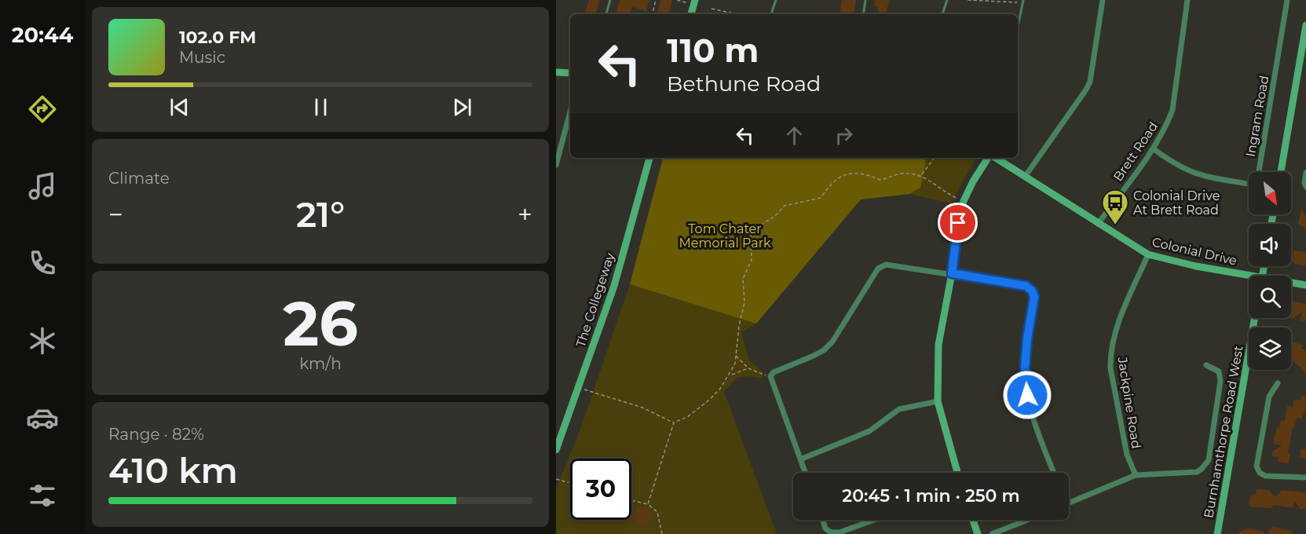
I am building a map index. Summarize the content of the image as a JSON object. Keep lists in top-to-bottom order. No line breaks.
{"streets":{"street":["Ingram Road","Brett Road","Colonial Drive","The Collegeway","Jackpine Road","Burnhamthorpe Road West"]},"crossings":[["Ingram Road","Brett Road"],["Brett Road","Colonial Drive"],["Colonial Drive","Jackpine Road"]],"parks":["Tom Chater Memorial Park"],"places":{"bus stop":["Colonial Drive At Brett Road"]},"north":"bottom right","page":{"tabs":"20:44","turn":["110 m","Bethune Road"],"song":["102.0 FM","Music"],"tile":["Climate",["26","km/h"],["Range · 82%","410 km"]],"heat":["−","21°","+"],"limit":"30","trip":"20:45 · 1 min · 250 m"}}
